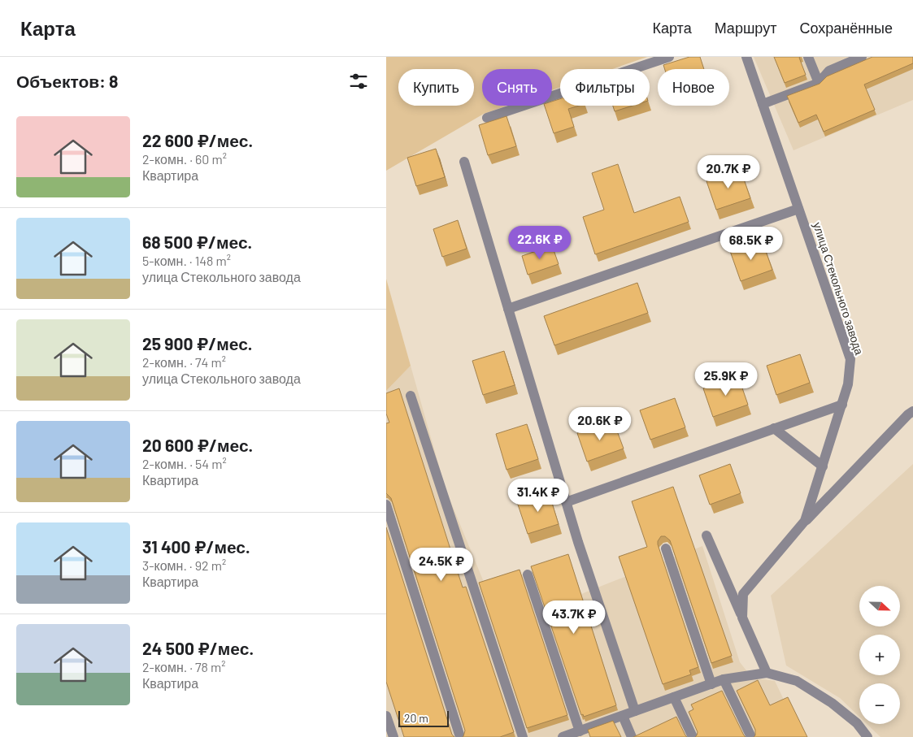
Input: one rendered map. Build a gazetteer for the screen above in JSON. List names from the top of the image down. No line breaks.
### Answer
{"streets":{"street":["улица Стекольного завода"]},"scale_bar":"20 m","north":"right","page":{"header":"Карта","nav":["Карта","Маршрут","Сохранённые"],"heading":"Объектов: 8","chip":["Купить","Снять","Фильтры","Новое"],"list":[{"name":"22 600 ₽/мес.","note":"2-комн. · 60 m² · Квартира"},{"name":"68 500 ₽/мес.","note":"5-комн. · 148 m² · улица Стекольного завода"},{"name":"25 900 ₽/мес.","note":"2-комн. · 74 m² · улица Стекольного завода"},{"name":"20 600 ₽/мес.","note":"2-комн. · 54 m² · Квартира"},{"name":"31 400 ₽/мес.","note":"3-комн. · 92 m² · Квартира"},{"name":"24 500 ₽/мес.","note":"2-комн. · 78 m² · Квартира"}],"price":["20.7K ₽","22.6K ₽","68.5K ₽","25.9K ₽","20.6K ₽","31.4K ₽","24.5K ₽","43.7K ₽"],"map_buttons":["+","−"],"scale":"20 m"}}
